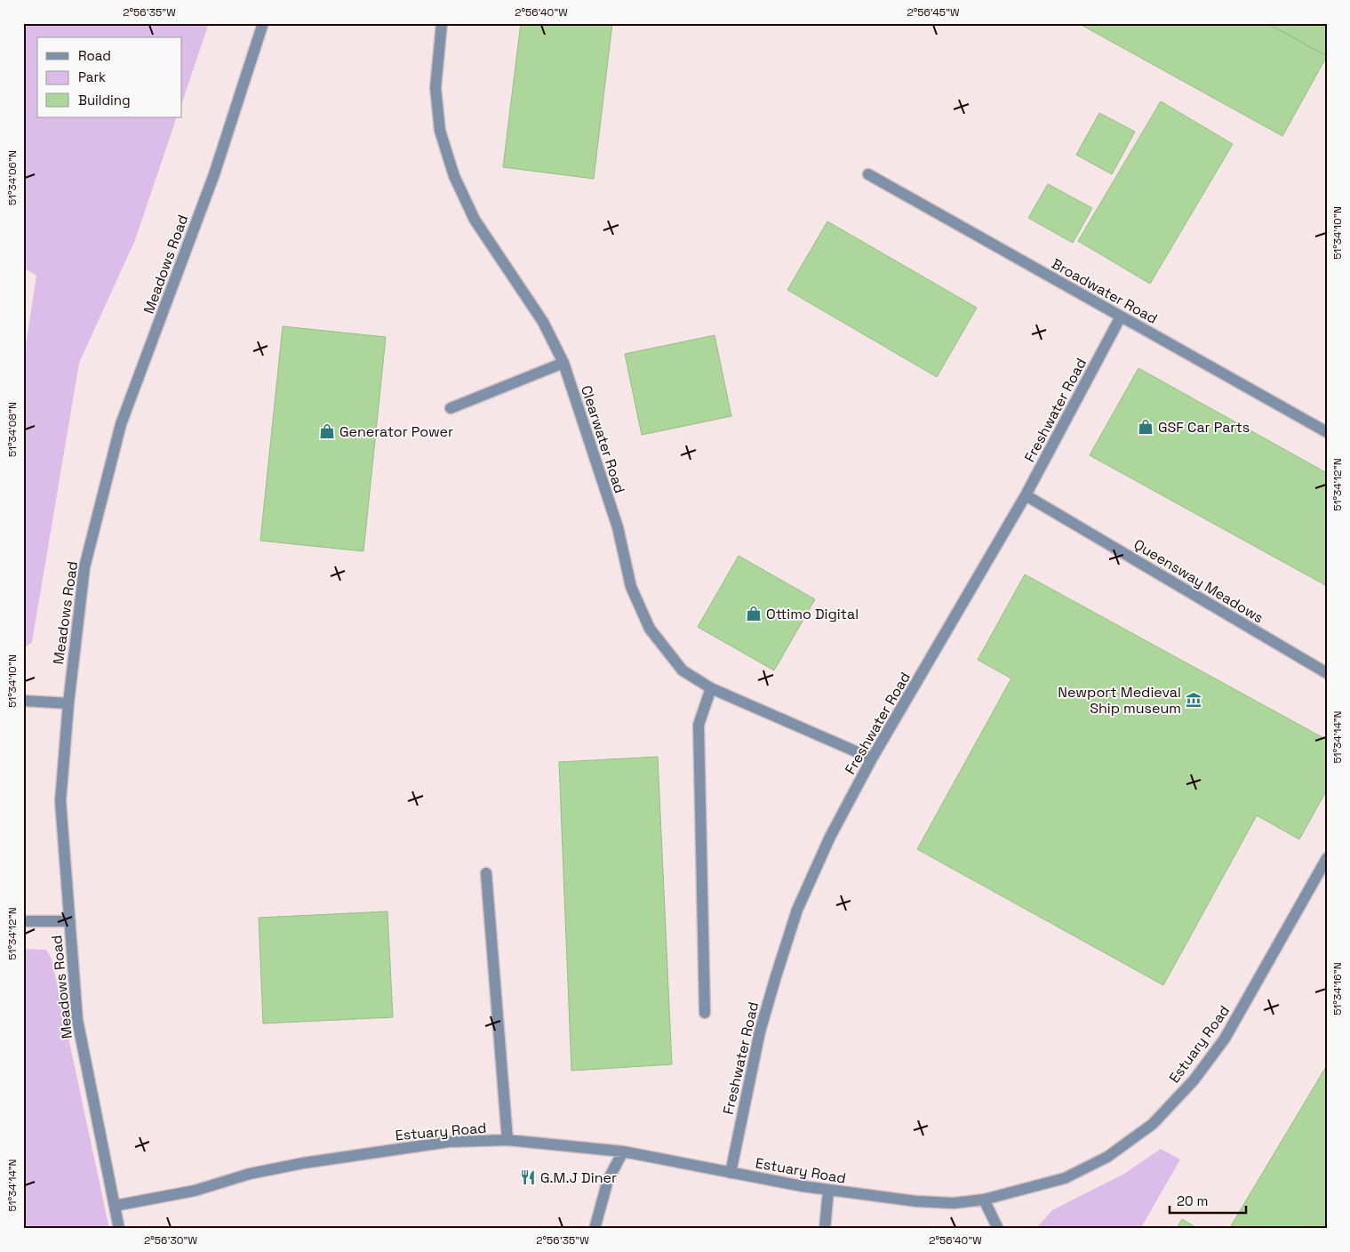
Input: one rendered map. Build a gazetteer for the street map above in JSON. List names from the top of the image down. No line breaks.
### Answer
{"streets":{"street":["Meadows Road","Broadwater Road","Freshwater Road","Clearwater Road","Queensway Meadows","Estuary Road"]},"crossings":[["Meadows Road","Estuary Road"],["Broadwater Road","Freshwater Road"],["Freshwater Road","Clearwater Road"],["Freshwater Road","Queensway Meadows"],["Freshwater Road","Estuary Road"]],"places":{"shop":["GSF Car Parts","Generator Power","Ottimo Digital"],"museum":["Newport Medieval Ship museum"],"restaurant":["G.M.J Diner"]},"legend":["Road","Park","Building"],"scale_bar":"20 m","coordinates":["2°56'35\"W","2°56'40\"W","2°56'45\"W","51°34'06\"N","51°34'10\"N","51°34'08\"N","51°34'12\"N","51°34'14\"N","51°34'16\"N","2°56'30\"W"]}
